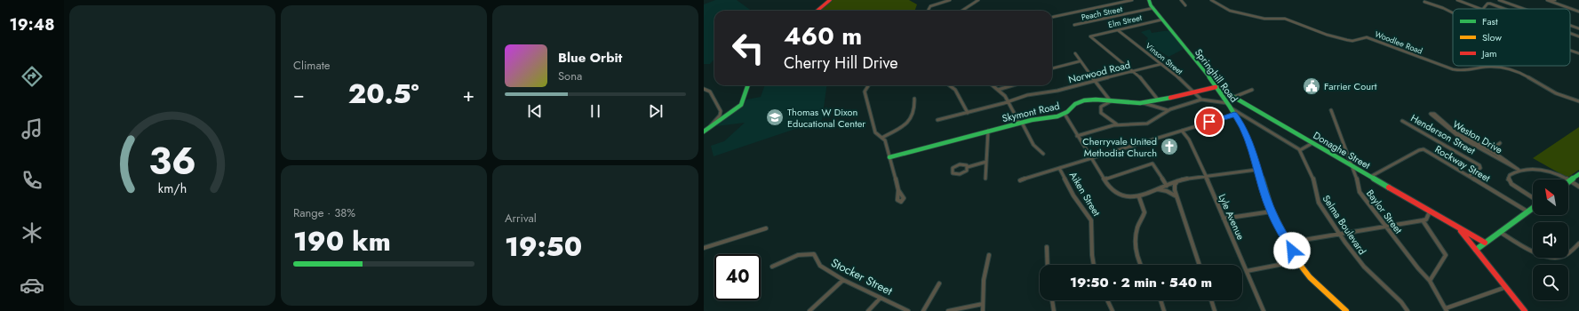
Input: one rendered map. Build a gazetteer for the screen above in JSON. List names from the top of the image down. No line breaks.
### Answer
{"streets":{"street":["Peach Street","Elm Street","Woodlee Road","Vinson Street","Norwood Road","Springhill Road","Skymont Road","Henderson Street","Weston Drive","Donaghe Street","Rockway Street","Aiken Street","Baylor Street","Lyle Avenue","Selma Boulevard","Stocker Street"]},"crossings":[["Peach Street","Springhill Road"],["Elm Street","Vinson Street"],["Elm Street","Norwood Road"],["Elm Street","Springhill Road"],["Vinson Street","Norwood Road"],["Vinson Street","Skymont Road"],["Springhill Road","Skymont Road"],["Springhill Road","Donaghe Street"],["Skymont Road","Donaghe Street"],["Henderson Street","Rockway Street"],["Donaghe Street","Rockway Street"],["Donaghe Street","Baylor Street"]],"places":{"public building":["Farrier Court"],"school or university":["Thomas W Dixon Educational Center"],"church":["Cherryvale United Methodist Church"]},"legend":["Fast","Slow","Jam"],"north":"top left","page":{"tabs":"19:48","tile":["Climate",["Range · 38%","190 km"],["Arrival","19:50"]],"turn":["460 m","Cherry Hill Drive"],"song":["Blue Orbit","Sona"],"heat":["−","20.5°","+"],"limit":"40","trip":"19:50 · 2 min · 540 m","gauge":["36","km/h"]}}
